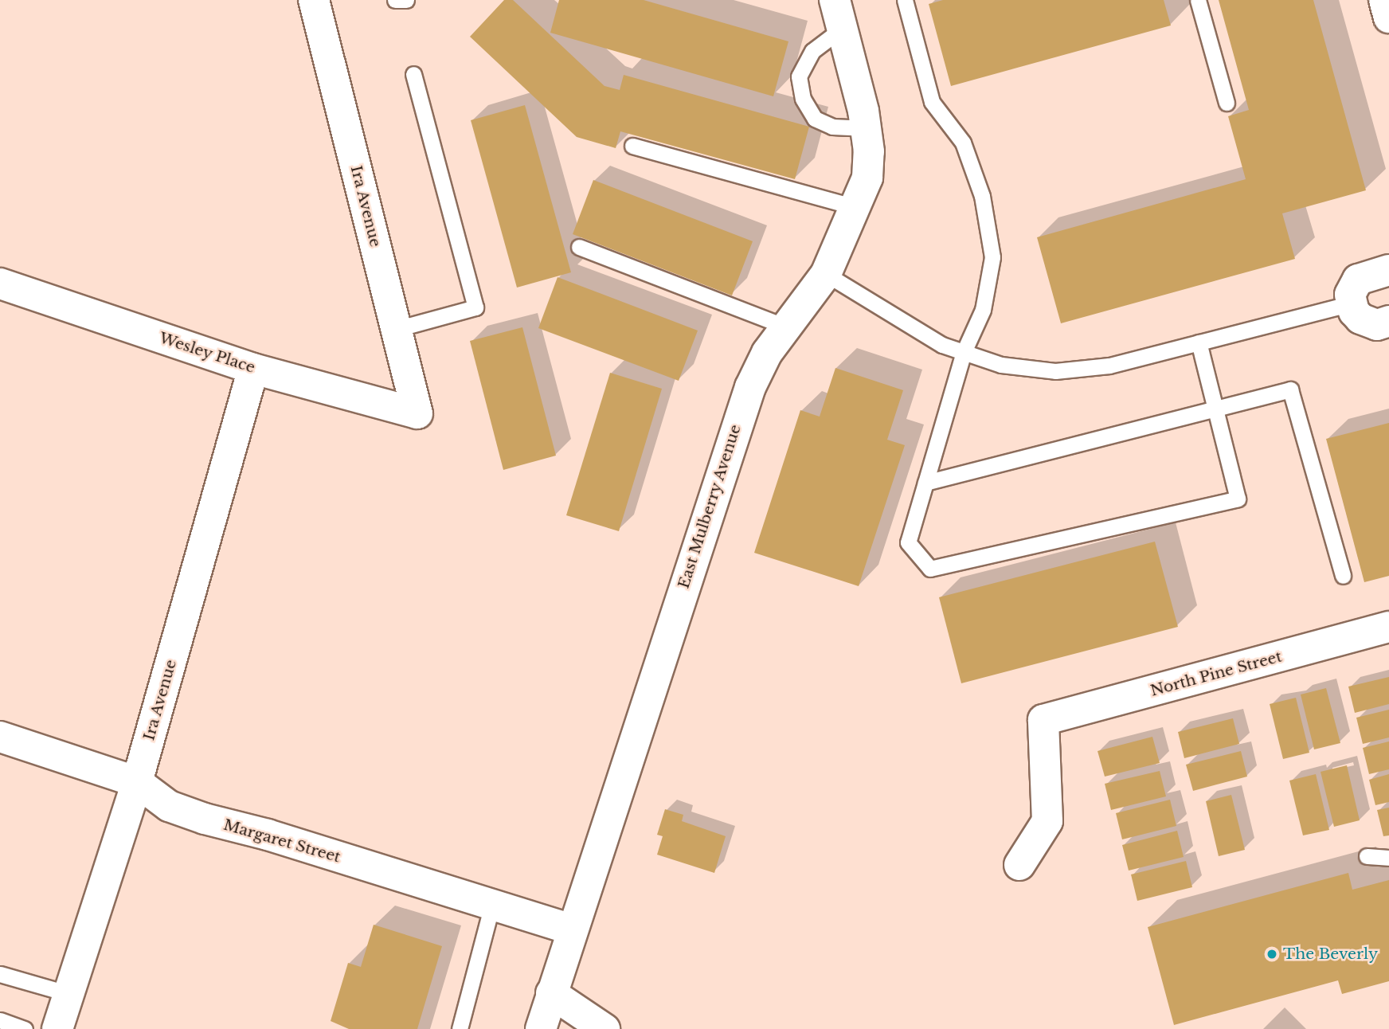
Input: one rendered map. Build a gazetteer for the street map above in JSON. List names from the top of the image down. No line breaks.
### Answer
{"streets":{"street":["Ira Avenue","Wesley Place","East Mulberry Avenue","North Pine Street","Margaret Street"]},"crossings":[["Ira Avenue","Wesley Place"],["Ira Avenue","Margaret Street"],["East Mulberry Avenue","Margaret Street"]],"places":["The Beverly"]}
